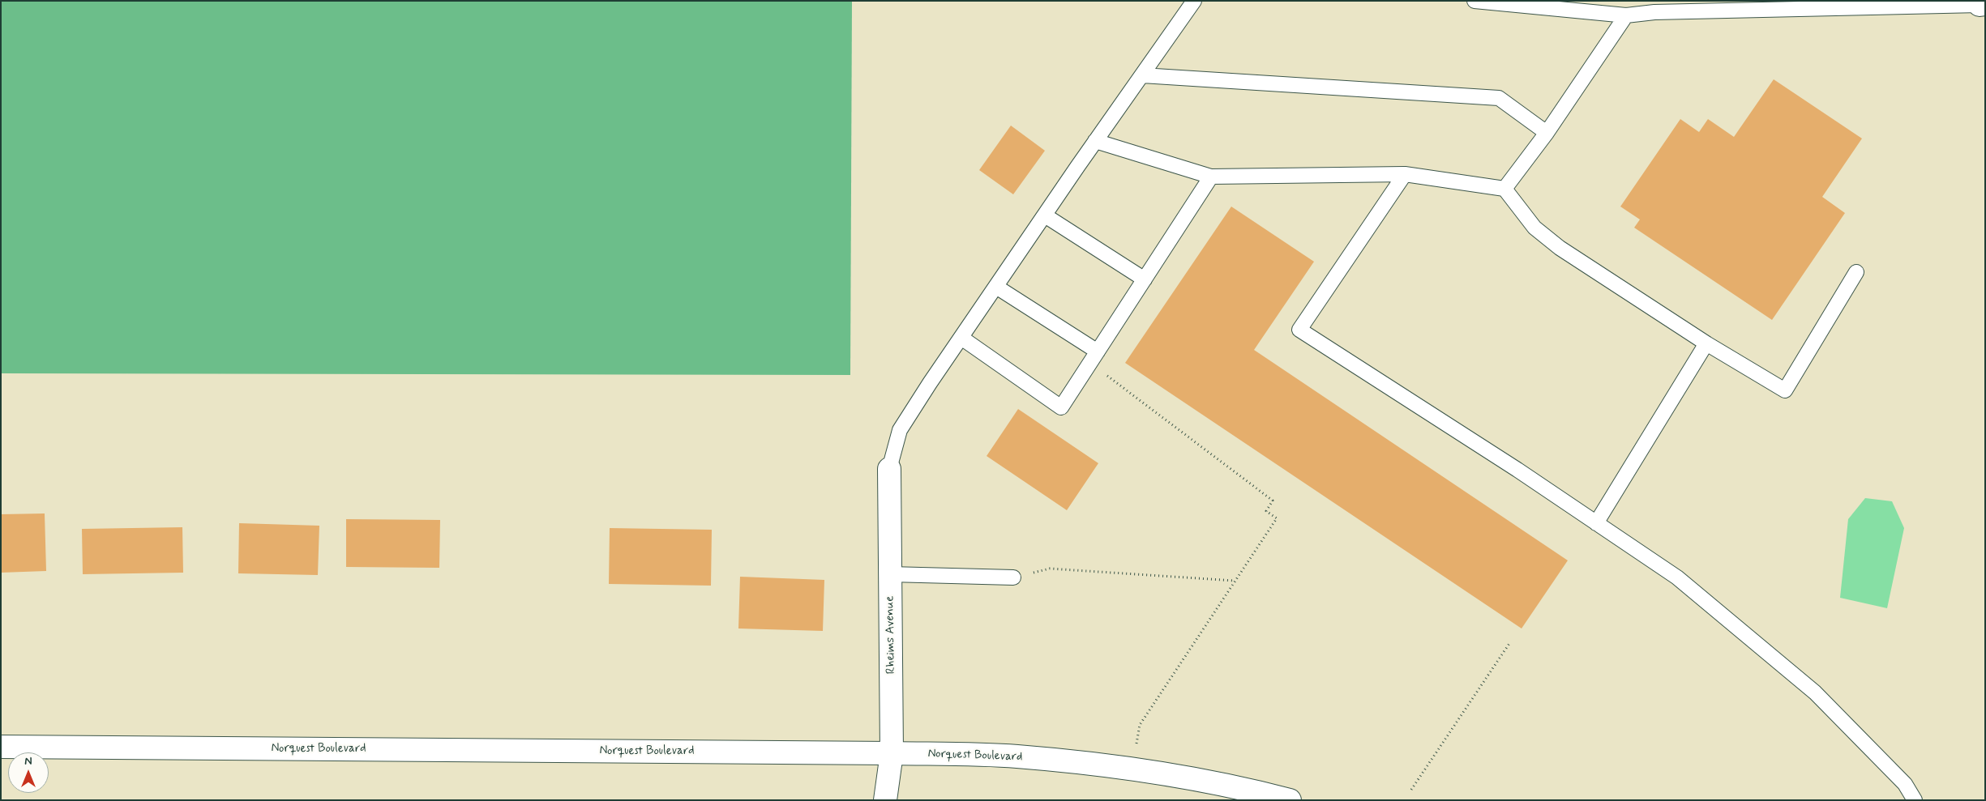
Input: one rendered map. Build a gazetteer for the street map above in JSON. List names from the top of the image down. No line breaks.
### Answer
{"streets":{"street":["Rheims Avenue","Norquest Boulevard"]},"crossings":[["Rheims Avenue","Norquest Boulevard"]],"north":"top"}
